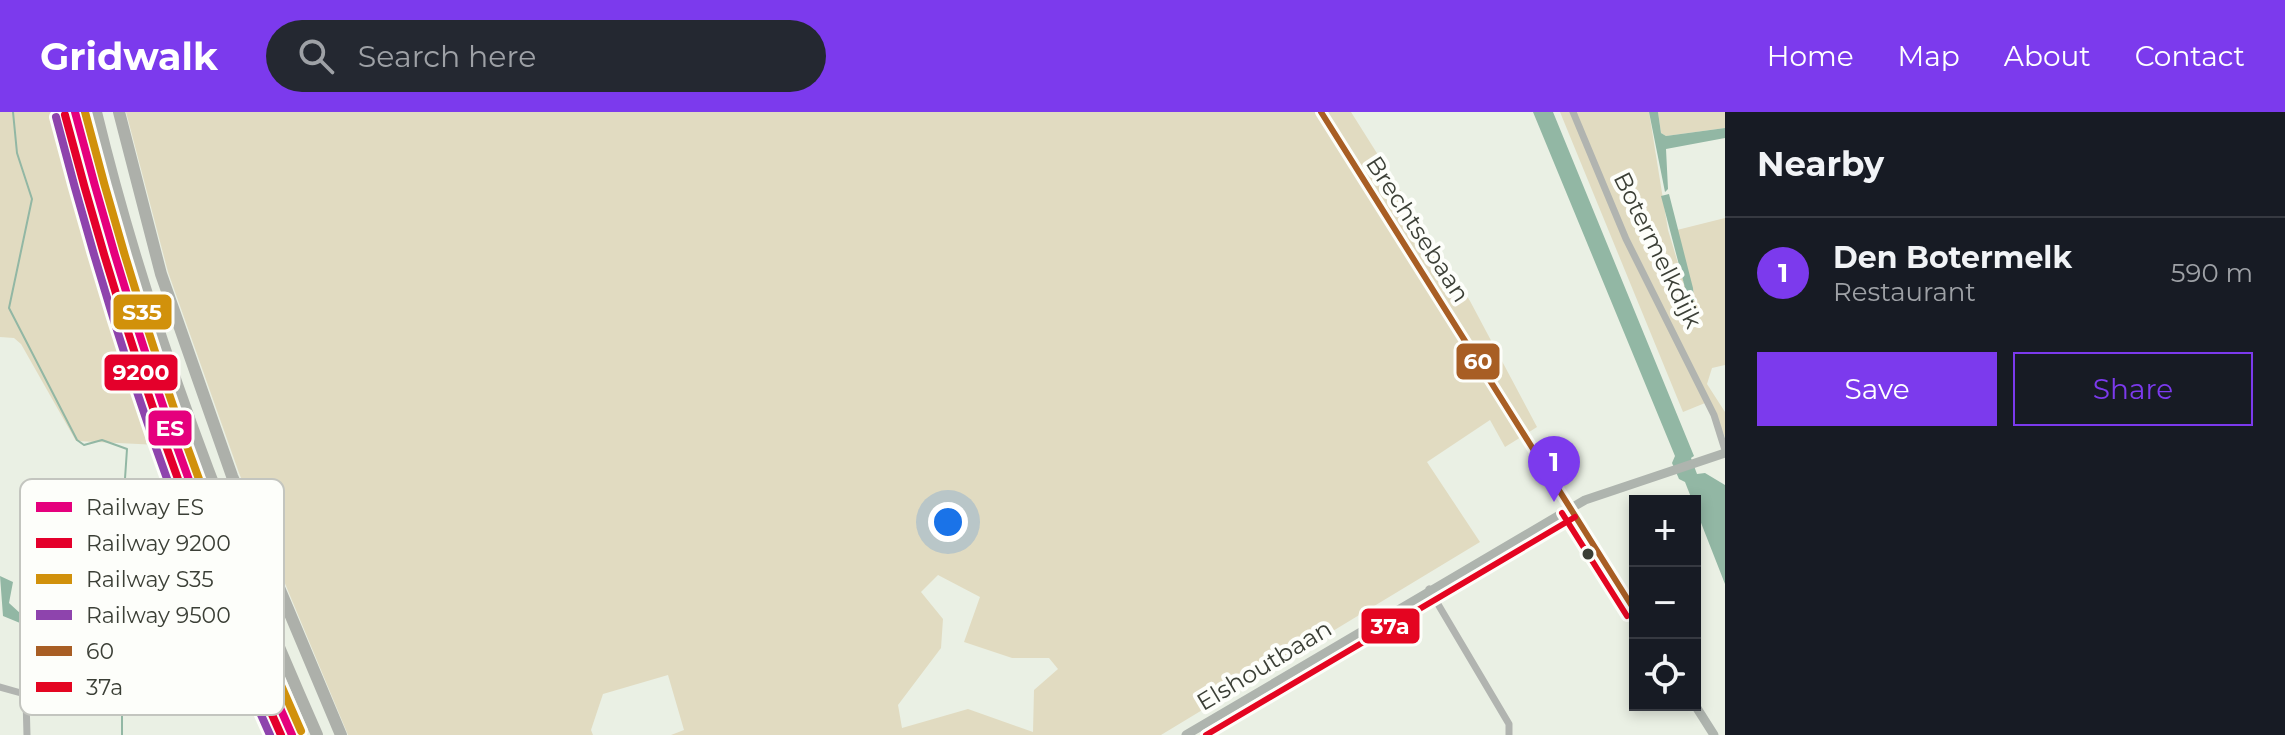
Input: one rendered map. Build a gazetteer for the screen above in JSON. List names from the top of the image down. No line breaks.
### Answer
{"streets":{"main road":["Brechtsebaan","Elshoutbaan"],"street":["Botermelkdijk"]},"crossings":[["Brechtsebaan","Elshoutbaan"],["Botermelkdijk","Elshoutbaan"]],"lines":["rail line ES","rail line S35","transit line 60","rail line 9200","rail line 9500","transit line 37a"],"legend":["Railway ES","Railway 9200","Railway S35","Railway 9500","60","37a"],"page":{"header":"Gridwalk","search":"Search here","nav":["Home","Map","About","Contact"],"heading":"Nearby","list":[{"mark":"1","name":"Den Botermelk","note":"Restaurant","value":"590 m"}],"buttons":["Save","Share"],"pins":"1","map_buttons":["+","−"]}}
